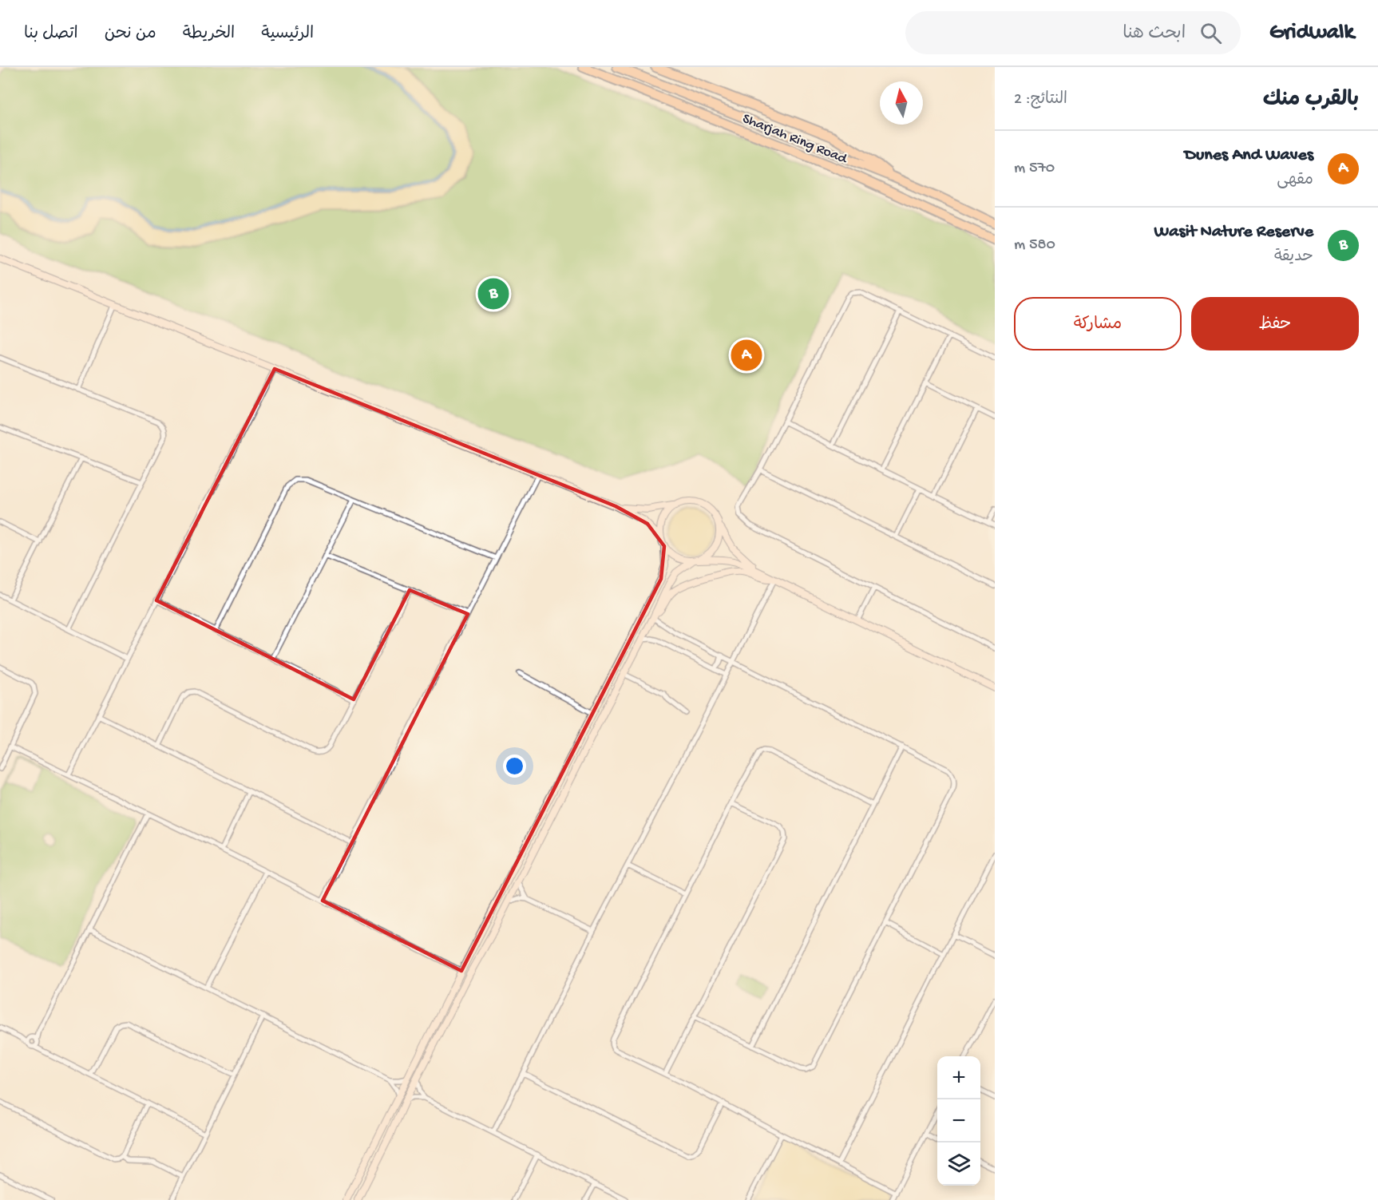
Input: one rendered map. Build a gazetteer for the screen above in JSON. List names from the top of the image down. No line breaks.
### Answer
{"streets":{"highway":["Sharjah Ring Road"]},"north":"top","page":{"header":"Gridwalk","search":"ابحث هنا","nav":["الرئيسية","الخريطة","من نحن","اتصل بنا"],"heading":["بالقرب منك","النتائج: 2"],"list":[{"mark":"A","name":"Dunes And Waves","note":"مقهى","value":"570 m"},{"mark":"B","name":"Wasit Nature Reserve","note":"حديقة","value":"580 m"}],"pins":["B","A"],"buttons":["حفظ","مشاركة"],"map_buttons":["+","−"]}}
